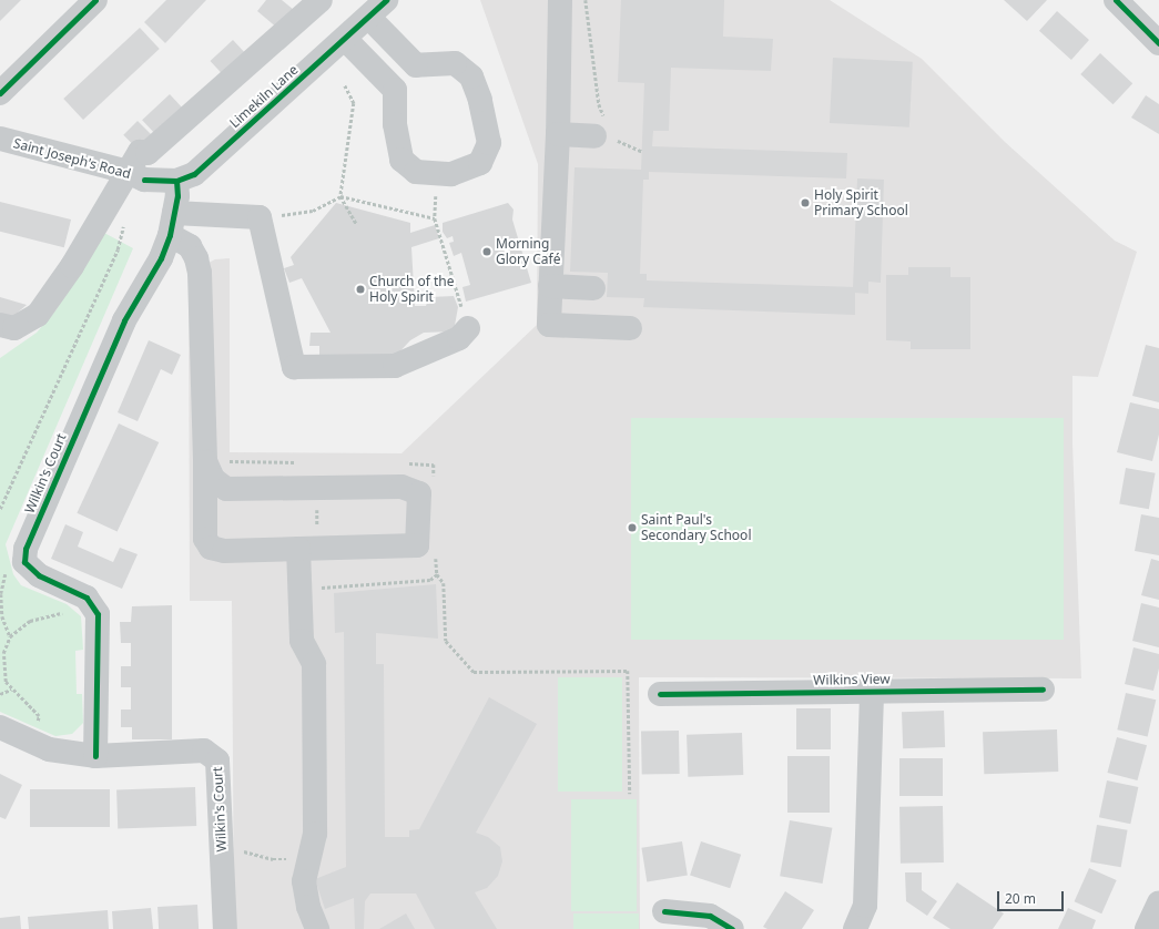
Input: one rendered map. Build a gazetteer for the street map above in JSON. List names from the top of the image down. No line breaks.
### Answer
{"streets":{"street":["Limekiln Lane","Saint Joseph's Road","Wilkin's Court","Wilkins View"]},"crossings":[["Limekiln Lane","Saint Joseph's Road"],["Limekiln Lane","Wilkin's Court"]],"places":["Holy Spirit Primary School","Morning Glory Café","Church of the Holy Spirit","Saint Paul's Secondary School"],"scale_bar":"20 m"}
